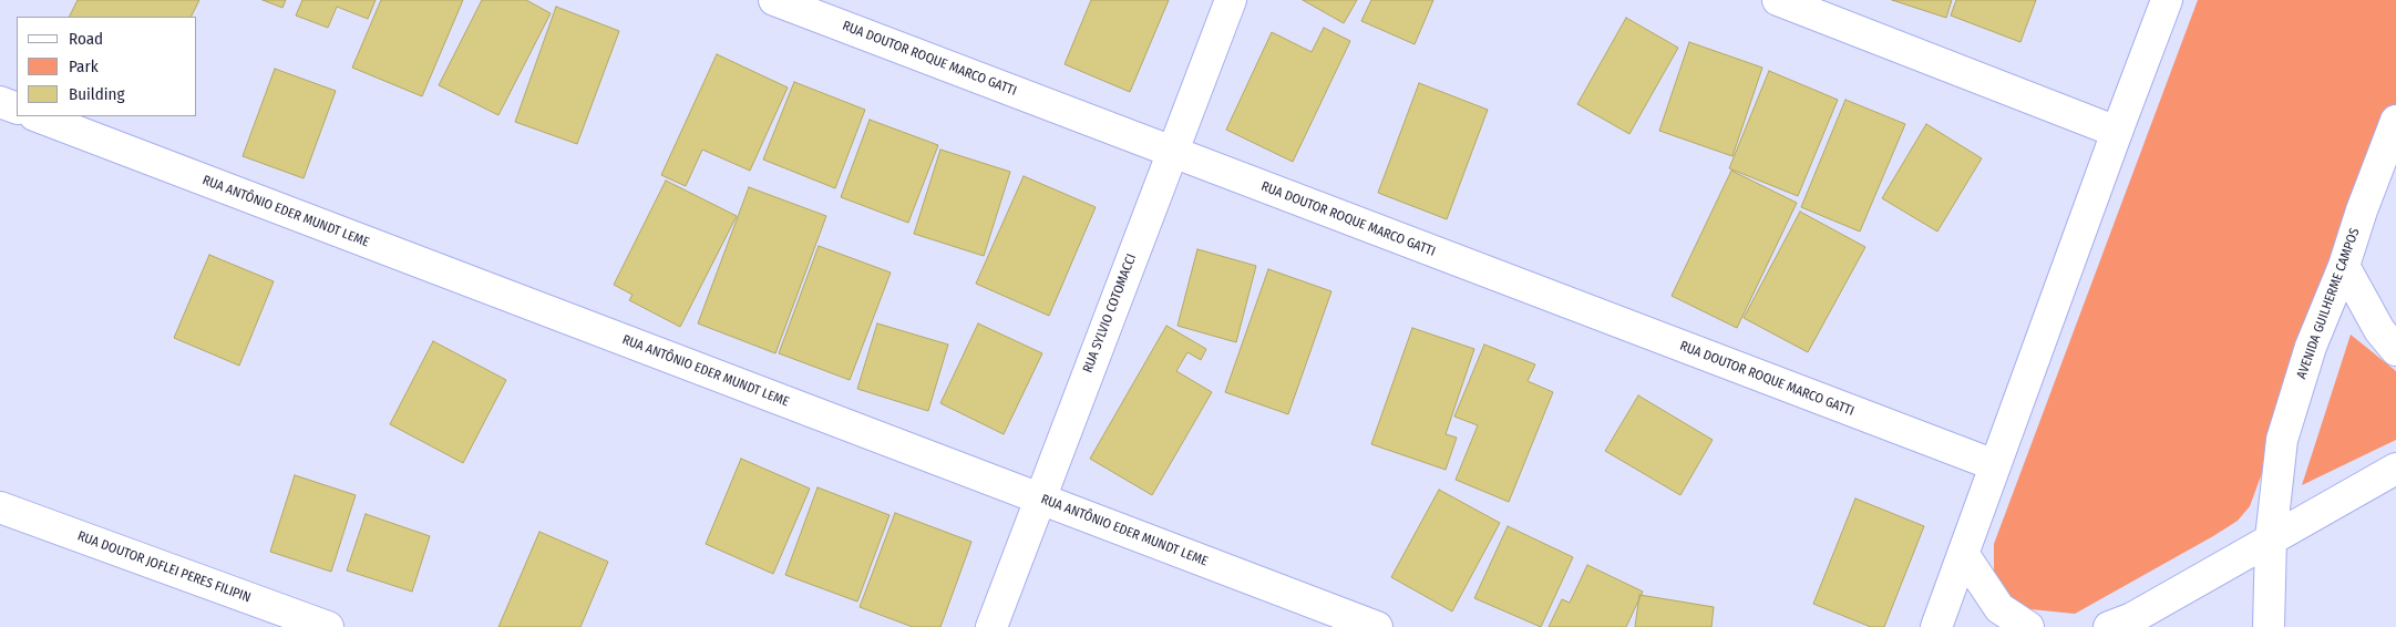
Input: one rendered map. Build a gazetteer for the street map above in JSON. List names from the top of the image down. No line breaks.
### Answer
{"streets":{"street":["RUA DOUTOR ROQUE MARCO GATTI","RUA ANTÔNIO EDER MUNDT LEME","AVENIDA GUILHERME CAMPOS","RUA SYLVIO COTOMACCI","RUA DOUTOR JOFLEI PERES FILIPIN"]},"crossings":[["RUA DOUTOR ROQUE MARCO GATTI","RUA SYLVIO COTOMACCI"],["RUA ANTÔNIO EDER MUNDT LEME","RUA SYLVIO COTOMACCI"]],"legend":["Road","Park","Building"]}
